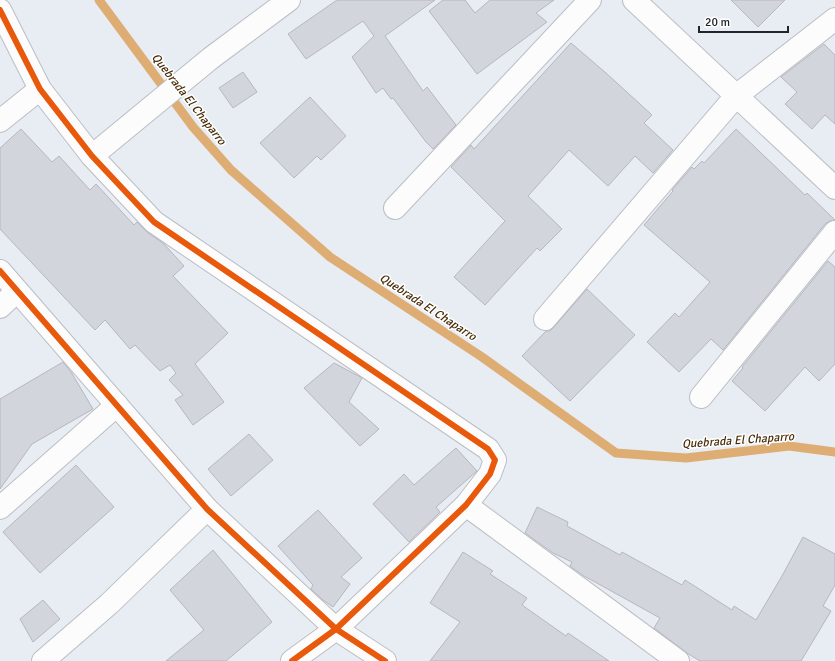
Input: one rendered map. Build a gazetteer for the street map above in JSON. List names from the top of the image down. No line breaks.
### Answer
{"water":["Quebrada El Chaparro"],"scale_bar":"20 m"}
